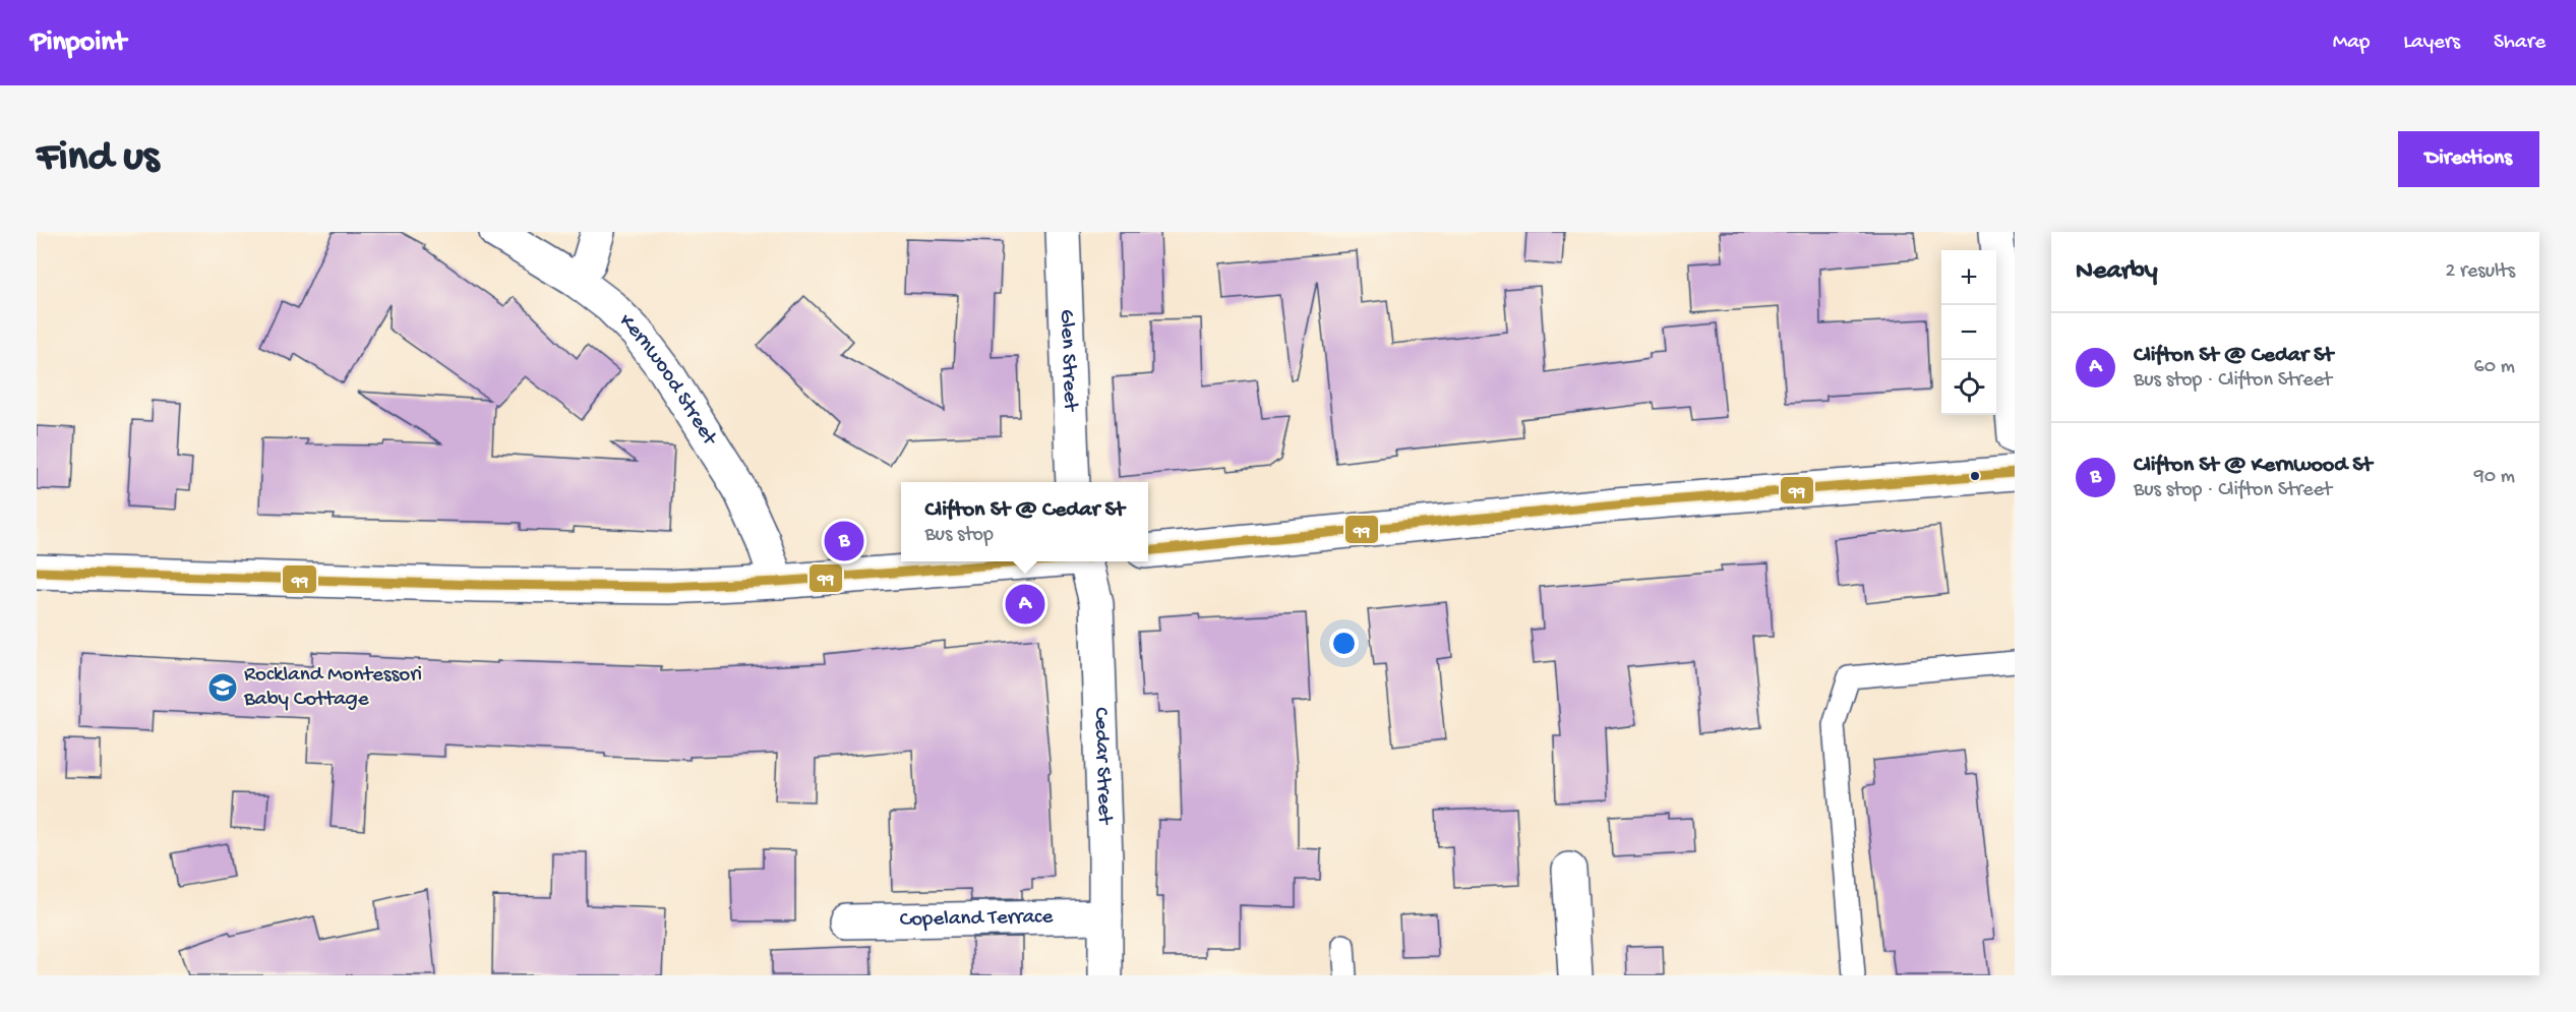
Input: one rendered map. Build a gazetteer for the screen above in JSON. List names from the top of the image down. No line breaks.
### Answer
{"streets":{"street":["Glen Street","Kernwood Street","Cedar Street","Copeland Terrace"]},"crossings":[["Cedar Street","Copeland Terrace"]],"places":{"school or university":["Rockland Montessori Baby Cottage"]},"lines":["transit line 99"],"page":{"header":"Pinpoint","nav":["Map","Layers","Share"],"buttons":"Directions","title":"Find us","heading":["Nearby","2 results"],"map_buttons":["+","−"],"list":[{"mark":"A","name":"Clifton St @ Cedar St","note":"Bus stop · Clifton Street","value":"60 m"},{"mark":"B","name":"Clifton St @ Kernwood St","note":"Bus stop · Clifton Street","value":"90 m"}],"popup":["Clifton St @ Cedar St","Bus stop"],"pins":["B","A"]}}
